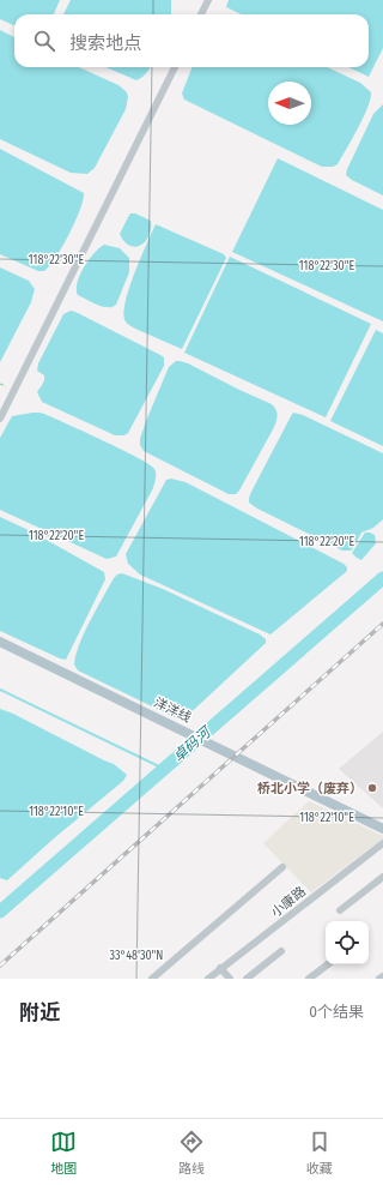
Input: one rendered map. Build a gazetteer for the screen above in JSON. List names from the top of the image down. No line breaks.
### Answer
{"streets":{"main road":["洋洋线"],"street":["小康路"]},"water":["卓码河"],"places":["桥北小学（废弃）"],"north":"left","page":{"search":"搜索地点","heading":["附近","0个结果"],"nav":["地图","路线","收藏"]},"coordinates":["118°22'30\"E","118°22'20\"E","118°22'10\"E","33°48'30\"N"]}
